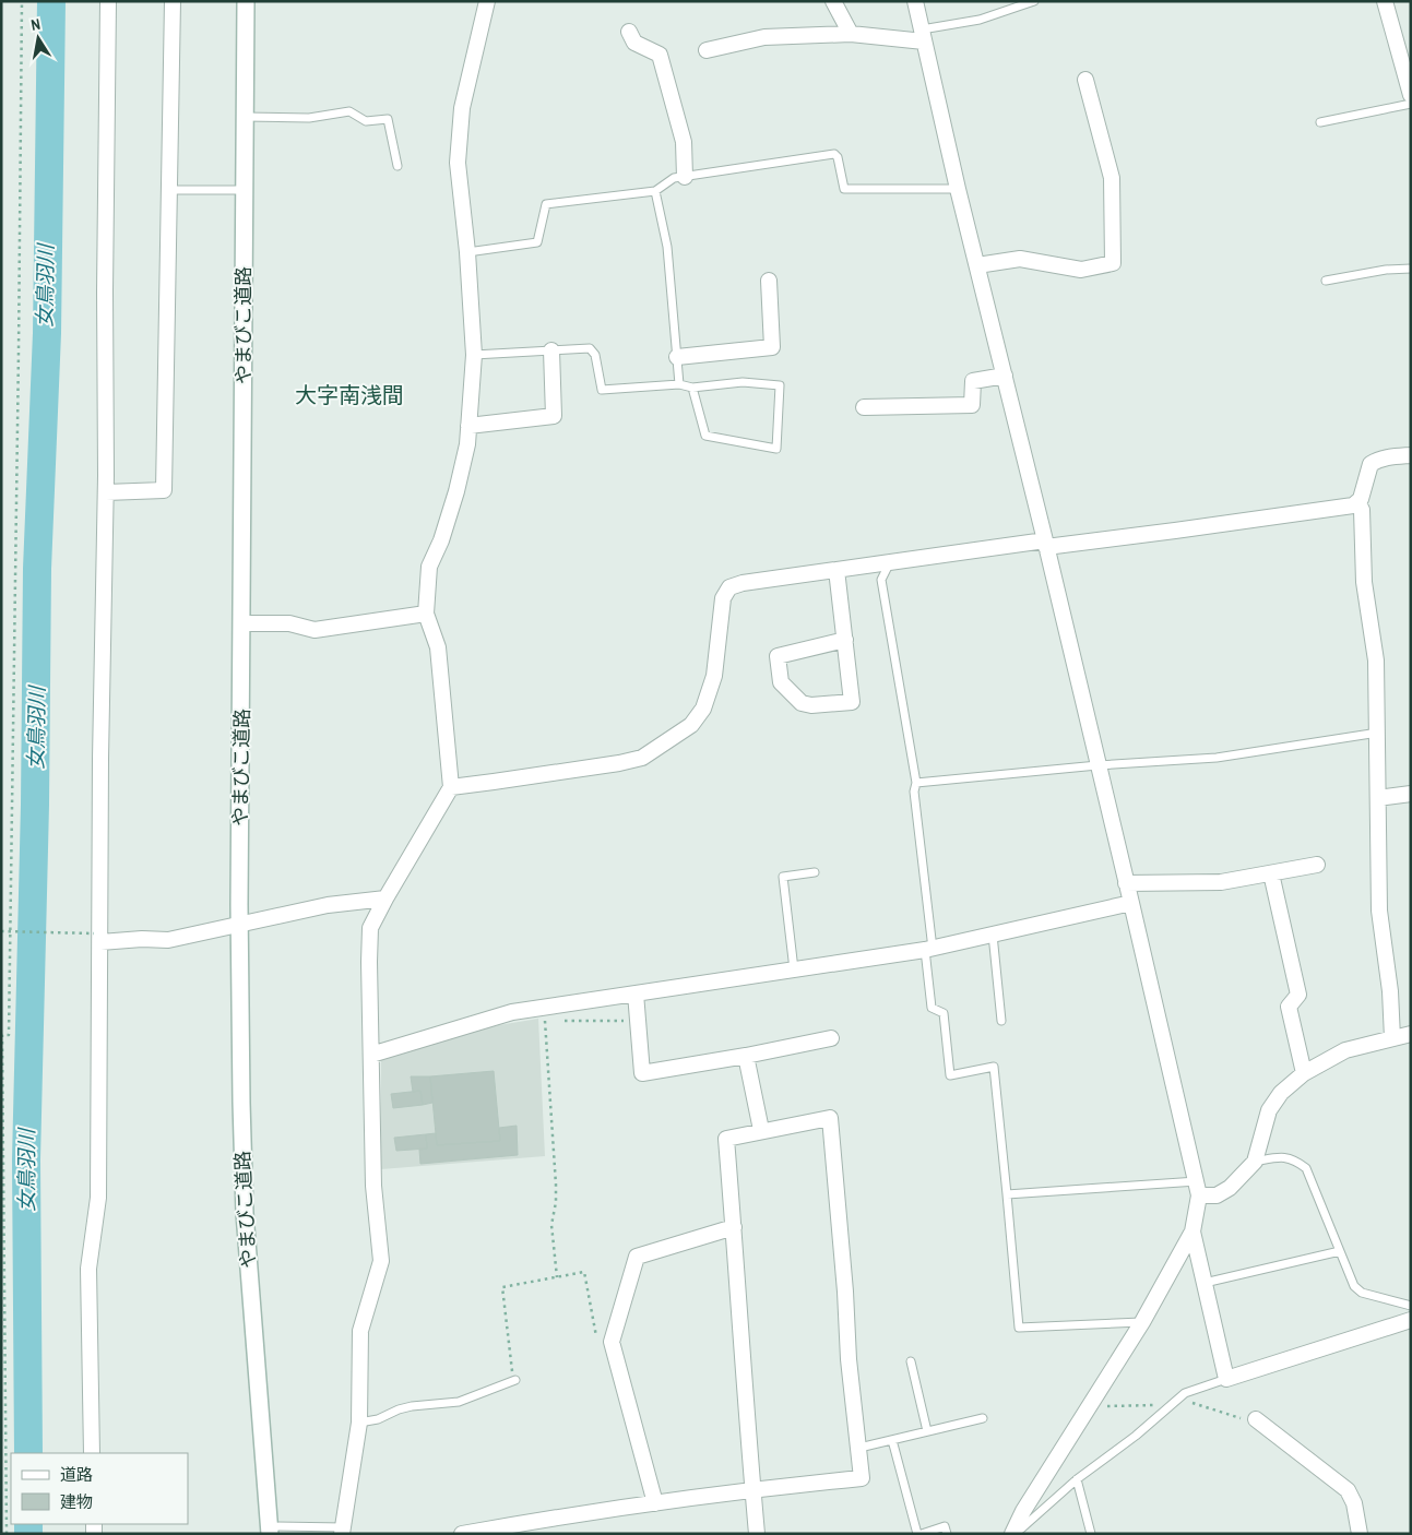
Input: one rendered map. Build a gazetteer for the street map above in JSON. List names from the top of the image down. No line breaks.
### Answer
{"streets":{"street":["やまびこ道路"]},"districts":["大字南浅間"],"water":["女鳥羽川"],"legend":["道路","建物"],"north":"top"}
